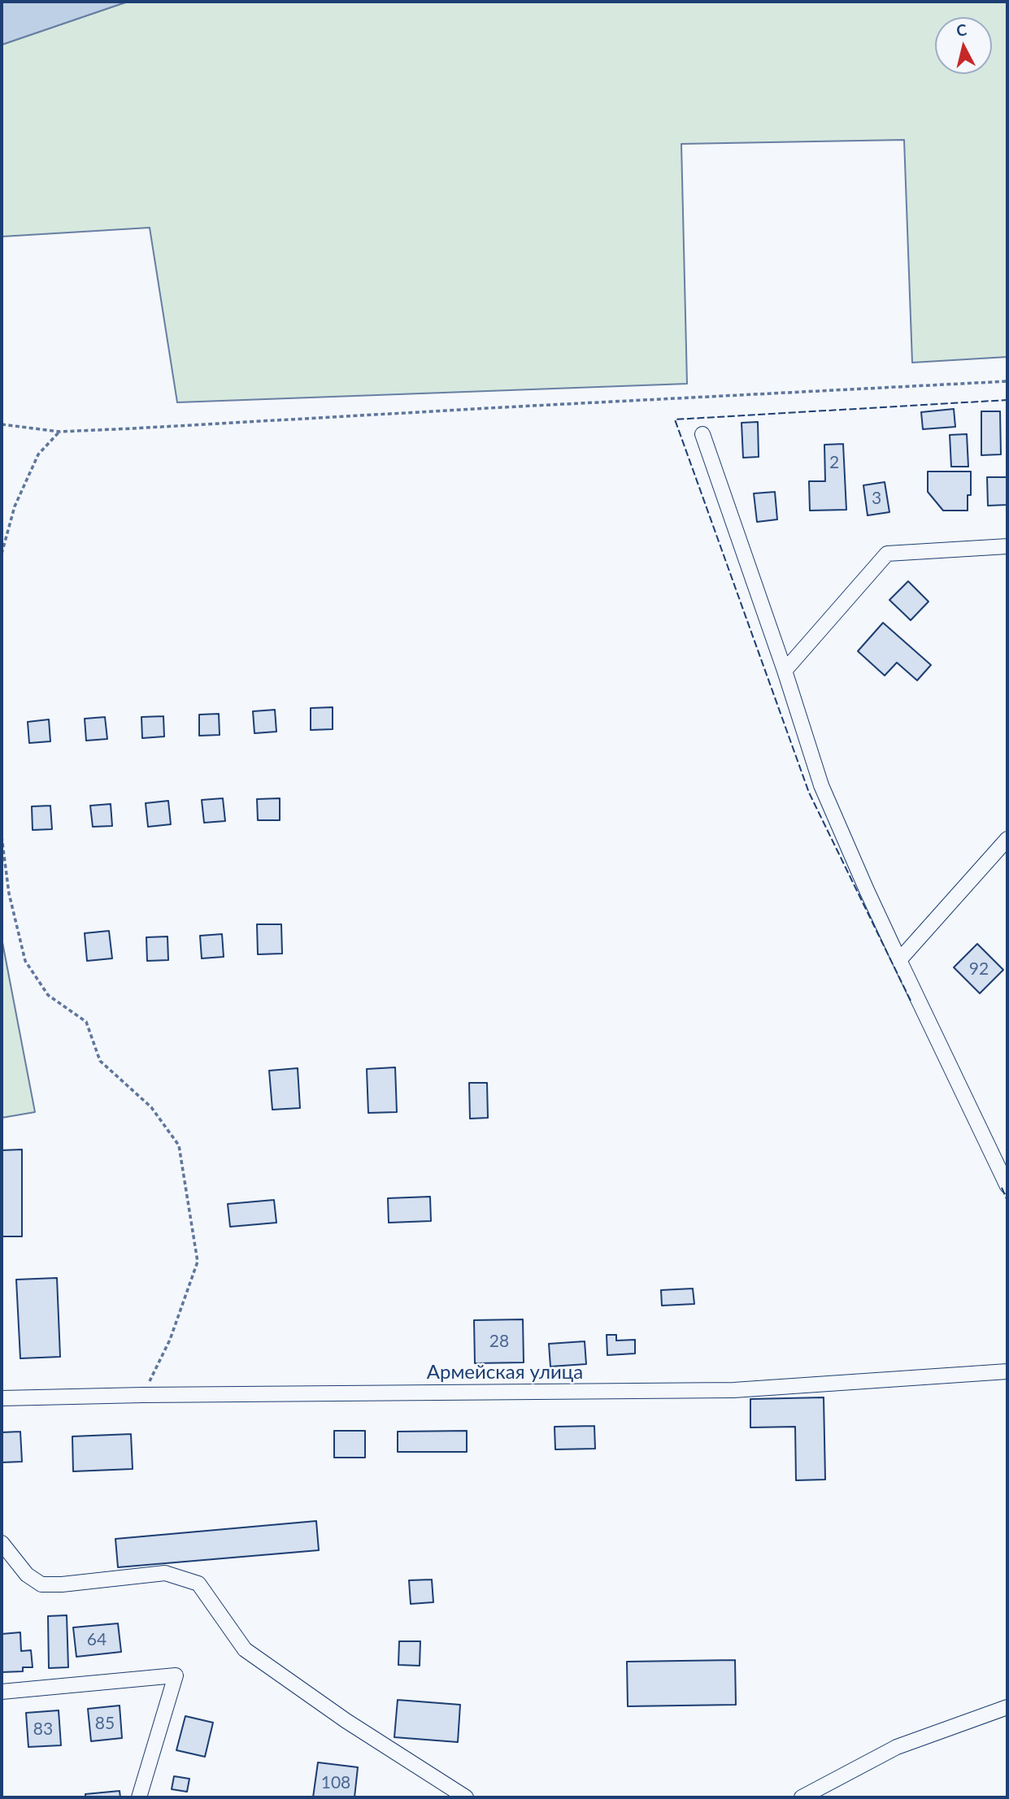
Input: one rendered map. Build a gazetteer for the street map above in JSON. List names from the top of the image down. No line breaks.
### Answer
{"streets":{"street":["Армейская улица"]},"house_numbers":["2","3","92","28","64","85","83","108"],"north":"top"}
